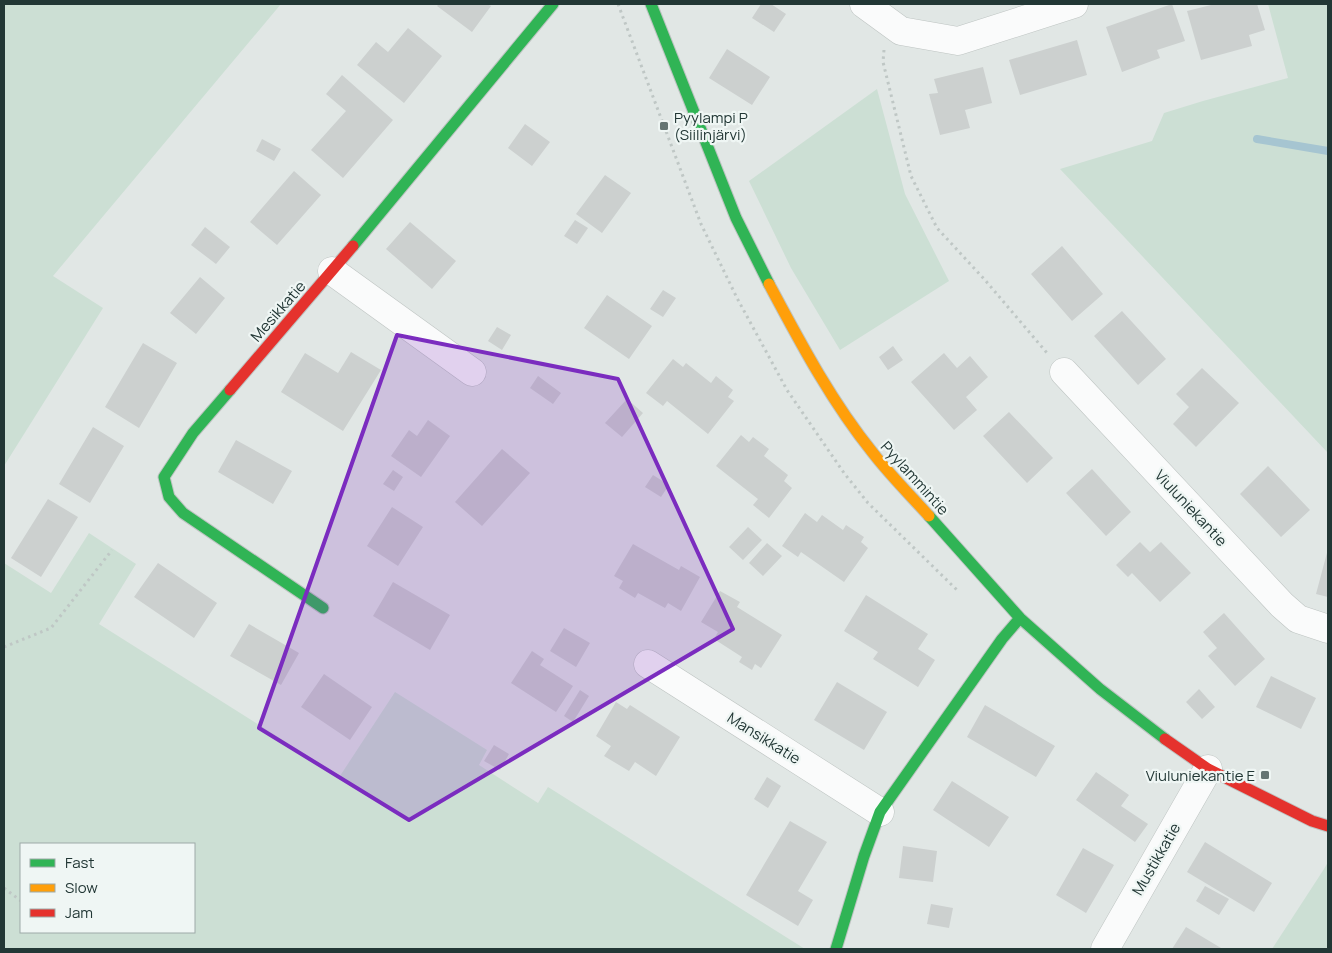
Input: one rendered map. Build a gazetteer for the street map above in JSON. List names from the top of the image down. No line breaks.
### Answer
{"streets":{"street":["Mesikkatie","Pyylammintie","Viuluniekantie","Mansikkatie","Mustikkatie"]},"crossings":[["Pyylammintie","Mustikkatie"]],"places":{"transit":["Pyylampi P (Siilinjärvi)","Viuluniekantie E"]},"legend":["Fast","Slow","Jam"]}
